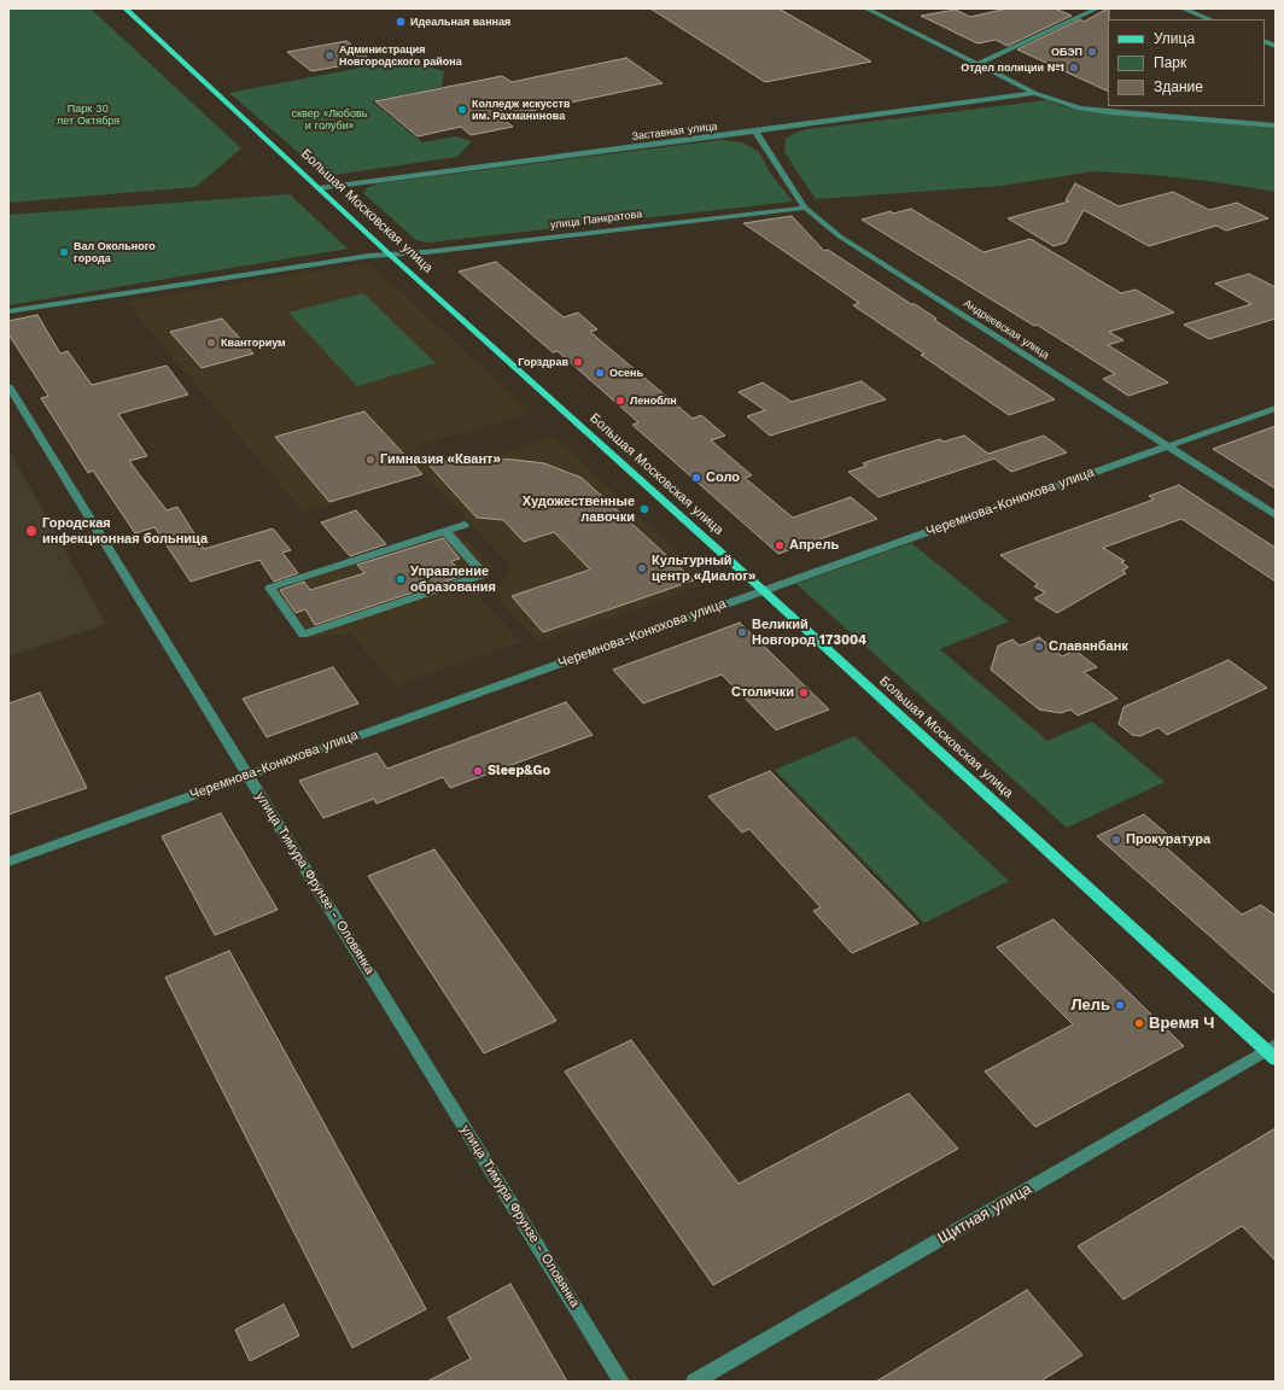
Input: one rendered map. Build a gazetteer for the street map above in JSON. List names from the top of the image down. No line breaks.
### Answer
{"streets":{"main road":["Большая Московская улица"],"street":["Заставная улица","улица Панкратова","Андреевская улица","Черемнова-Конюхова улица","улица Тимура Фрунзе - Оловянка","Щитная улица"]},"crossings":[["Заставная улица","Большая Московская улица"],["Заставная улица","Андреевская улица"],["Большая Московская улица","улица Панкратова"],["Большая Московская улица","Черемнова-Конюхова улица"],["Большая Московская улица","Щитная улица"],["улица Панкратова","Андреевская улица"],["Андреевская улица","Черемнова-Конюхова улица"],["Черемнова-Конюхова улица","улица Тимура Фрунзе - Оловянка"]],"parks":["Парк 30 лет Октября","сквер «Любовь и голуби»"],"places":["Идеальная ванная","ОБЭП","Администрация Новгородского района","Отдел полиции №1","Колледж искусств им. Рахманинова","Вал Окольного города","Кванториум","Горздрав","Осень","Леноблн","Гимназия «Квант»","Соло","Художественные лавочки","Городская инфекционная больница","Апрель","Культурный центр «Диалог»","Управление образования","Великий Новгород 173004","Славянбанк","Столички","Sleep&Go","Прокуратура","Лель","Время Ч"],"legend":["Улица","Парк","Здание"]}
